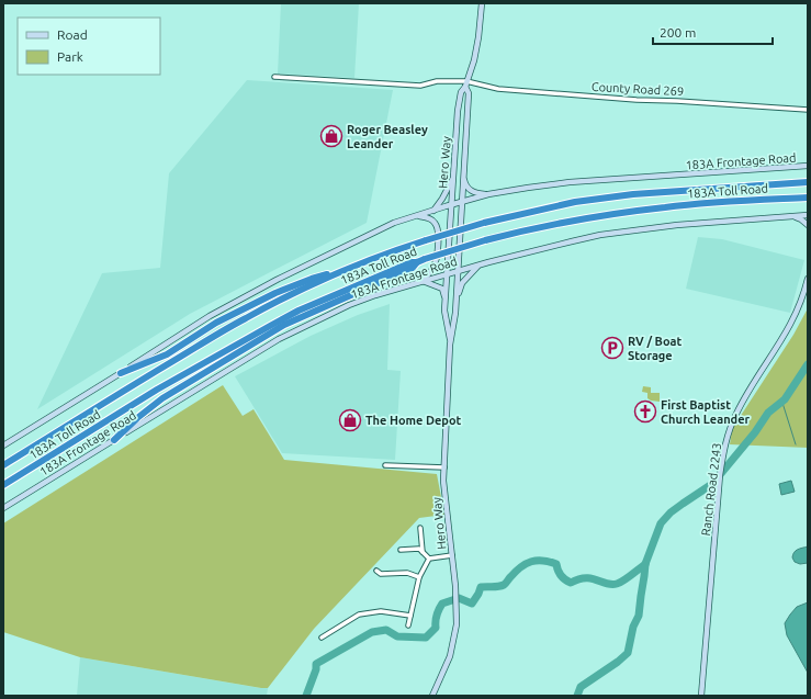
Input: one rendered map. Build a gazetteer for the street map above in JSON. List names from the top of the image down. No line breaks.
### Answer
{"streets":{"highway":["183A Toll Road"],"main road":["183A Frontage Road","Hero Way","Ranch Road 2243"],"street":["County Road 269"]},"crossings":[["County Road 269","Hero Way"],["183A Frontage Road","Hero Way"]],"places":{"shop":["Roger Beasley Leander","The Home Depot"],"parking":["RV / Boat Storage"],"church":["First Baptist Church Leander"]},"legend":["Road","Park"],"scale_bar":"200 m"}
